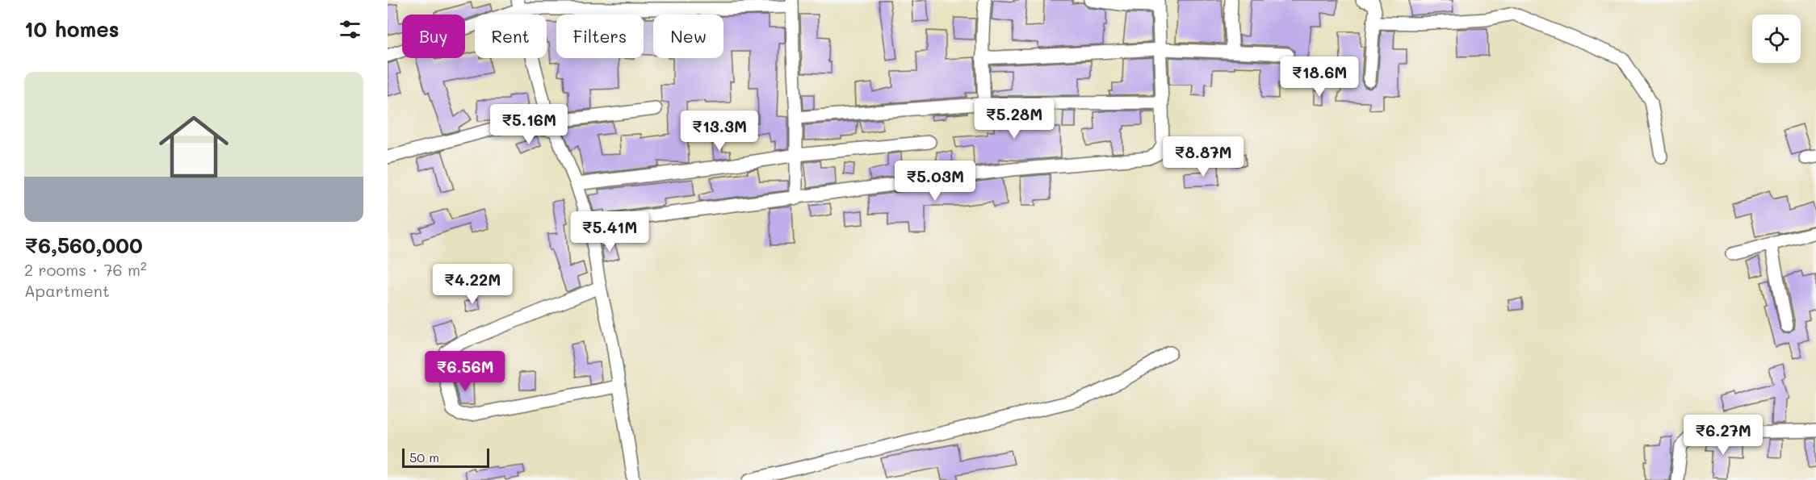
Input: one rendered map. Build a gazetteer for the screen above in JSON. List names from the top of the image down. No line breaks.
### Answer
{"scale_bar":"50 m","page":{"heading":"10 homes","chip":["Buy","Rent","Filters","New"],"price":["₹18.6M","₹5.28M","₹5.16M","₹13.3M","₹8.87M","₹5.03M","₹5.41M","₹4.22M","₹6.56M","₹6.27M"],"list":[{"name":"₹6,560,000","note":"2 rooms · 76 m² · Apartment"}],"scale":"50 m"}}
